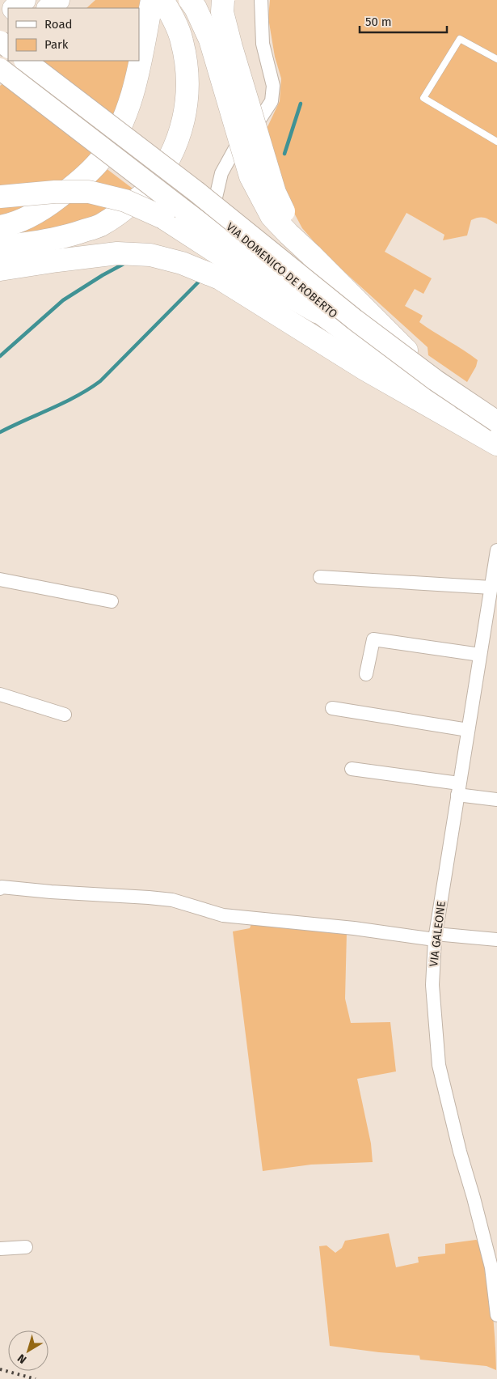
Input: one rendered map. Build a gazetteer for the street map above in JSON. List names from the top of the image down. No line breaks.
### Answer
{"streets":{"street":["VIA DOMENICO DE ROBERTO","VIA GALEONE"]},"legend":["Road","Park"],"scale_bar":"50 m","north":"bottom left"}
